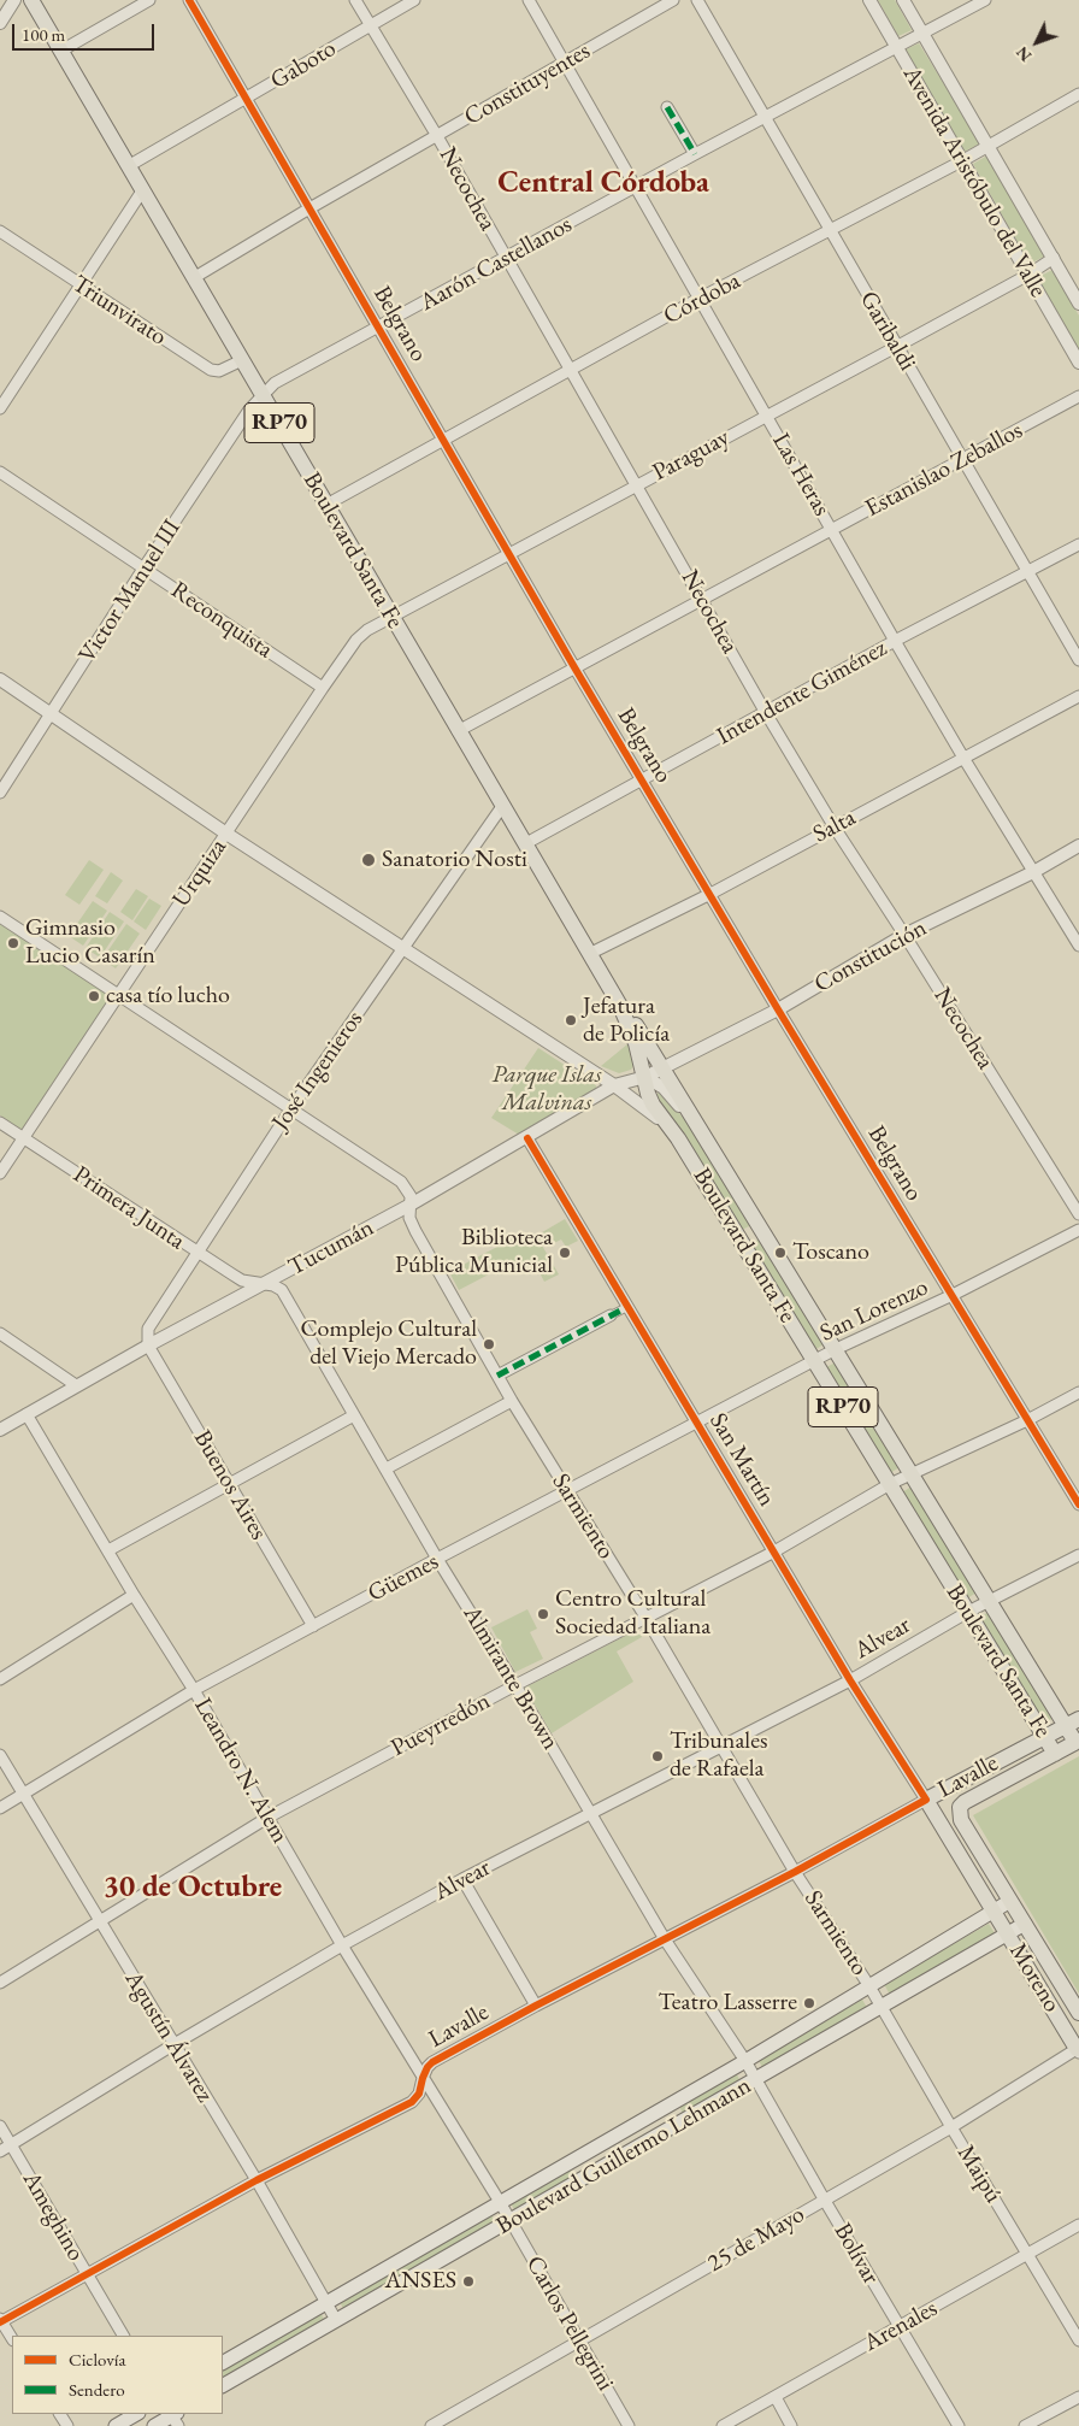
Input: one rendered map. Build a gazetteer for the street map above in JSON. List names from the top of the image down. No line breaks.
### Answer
{"streets":{"main road":["RP70","Boulevard Santa Fe","San Martín","Lavalle","Moreno","Boulevard Guillermo Lehmann"],"street":["Gaboto","Constituyentes","Avenida Aristóbulo del Valle","Necochea","Aarón Castellanos","Córdoba","Triunvirato","Belgrano","Garibaldi","Paraguay","Estanislao Zeballos","Las Heras","Victor Manuel III","Reconquista","Intendente Giménez","Salta","Urquiza","Constitución","José Ingenieros","Primera Junta","Tucumán","San Lorenzo","Buenos Aires","Sarmiento","Güemes","Alvear","Almirante Brown","Pueyrredón","Leandro N. Alem","Agustín Álvarez","Maipú","Ameghino","25 de Mayo","Bolívar","Carlos Pellegrini","Arenales"]},"crossings":[["Gaboto","Necochea"],["Gaboto","Belgrano"],["Gaboto","Boulevard Santa Fe"],["Constituyentes","Necochea"],["Constituyentes","Belgrano"],["Constituyentes","Las Heras"],["Constituyentes","Boulevard Santa Fe"],["Avenida Aristóbulo del Valle","Aarón Castellanos"],["Avenida Aristóbulo del Valle","Córdoba"],["Avenida Aristóbulo del Valle","Paraguay"],["Necochea","Aarón Castellanos"],["Necochea","Córdoba"],["Necochea","Paraguay"],["Necochea","Estanislao Zeballos"],["Necochea","Intendente Giménez"],["Necochea","Salta"],["Necochea","Constitución"],["Aarón Castellanos","Belgrano"],["Aarón Castellanos","Garibaldi"],["Aarón Castellanos","Las Heras"],["Aarón Castellanos","Boulevard Santa Fe"],["Aarón Castellanos","Victor Manuel III"],["Córdoba","Belgrano"],["Córdoba","Garibaldi"],["Córdoba","Las Heras"],["Córdoba","Boulevard Santa Fe"],["Triunvirato","Boulevard Santa Fe"],["Belgrano","Paraguay"],["Belgrano","Estanislao Zeballos"],["Belgrano","Intendente Giménez"],["Belgrano","Salta"],["Belgrano","Constitución"],["Belgrano","San Lorenzo"],["Belgrano","Pueyrredón"],["Garibaldi","Paraguay"],["Garibaldi","Estanislao Zeballos"],["Garibaldi","Intendente Giménez"],["Paraguay","Las Heras"],["Paraguay","Boulevard Santa Fe"],["Paraguay","Urquiza"],["Estanislao Zeballos","Las Heras"],["Estanislao Zeballos","Boulevard Santa Fe"],["Las Heras","Intendente Giménez"],["Las Heras","Salta"],["Las Heras","Constitución"],["Boulevard Santa Fe","Victor Manuel III"],["Boulevard Santa Fe","Intendente Giménez"],["Boulevard Santa Fe","Salta"],["Boulevard Santa Fe","Urquiza"],["Boulevard Santa Fe","Constitución"],["Boulevard Santa Fe","José Ingenieros"],["Boulevard Santa Fe","Tucumán"],["Boulevard Santa Fe","San Lorenzo"],["Boulevard Santa Fe","Güemes"],["Boulevard Santa Fe","Alvear"],["Boulevard Santa Fe","Pueyrredón"],["Boulevard Santa Fe","Lavalle"],["Victor Manuel III","Reconquista"],["Reconquista","Urquiza"],["Urquiza","Primera Junta"],["Urquiza","Sarmiento"],["Constitución","Tucumán"],["José Ingenieros","Primera Junta"],["José Ingenieros","Tucumán"],["José Ingenieros","Buenos Aires"],["José Ingenieros","Sarmiento"],["Primera Junta","Tucumán"],["Primera Junta","Almirante Brown"],["Tucumán","San Martín"],["Tucumán","Buenos Aires"],["Tucumán","Sarmiento"],["Tucumán","Almirante Brown"],["Tucumán","Leandro N. Alem"],["San Lorenzo","Güemes"],["San Martín","Güemes"],["San Martín","Alvear"],["San Martín","Pueyrredón"],["San Martín","Lavalle"],["San Martín","Moreno"],["San Martín","Boulevard Guillermo Lehmann"],["Buenos Aires","Güemes"],["Sarmiento","Güemes"],["Sarmiento","Alvear"],["Sarmiento","Pueyrredón"],["Sarmiento","Lavalle"],["Sarmiento","Boulevard Guillermo Lehmann"],["Sarmiento","Maipú"],["Güemes","Almirante Brown"],["Güemes","Leandro N. Alem"],["Güemes","Agustín Álvarez"],["Alvear","Almirante Brown"],["Alvear","Leandro N. Alem"],["Alvear","Agustín Álvarez"],["Alvear","Ameghino"],["Almirante Brown","Pueyrredón"],["Almirante Brown","Lavalle"],["Almirante Brown","Boulevard Guillermo Lehmann"],["Almirante Brown","Bolívar"],["Pueyrredón","Leandro N. Alem"],["Pueyrredón","Agustín Álvarez"],["Leandro N. Alem","Lavalle"],["Leandro N. Alem","Boulevard Guillermo Lehmann"],["Leandro N. Alem","Carlos Pellegrini"],["Lavalle","Agustín Álvarez"],["Lavalle","Boulevard Guillermo Lehmann"],["Lavalle","Ameghino"],["Moreno","Boulevard Guillermo Lehmann"],["Moreno","25 de Mayo"],["Agustín Álvarez","Boulevard Guillermo Lehmann"],["Boulevard Guillermo Lehmann","Maipú"],["Boulevard Guillermo Lehmann","Bolívar"],["Boulevard Guillermo Lehmann","Carlos Pellegrini"],["Maipú","25 de Mayo"],["Maipú","Arenales"],["25 de Mayo","Bolívar"],["25 de Mayo","Carlos Pellegrini"],["Bolívar","Arenales"]],"districts":["Central Córdoba","30 de Octubre"],"parks":["Parque Islas Malvinas"],"places":["Sanatorio Nosti","Gimnasio Lucio Casarín","casa tío lucho","Jefatura de Policía","Biblioteca Pública Municial","Toscano","Complejo Cultural del Viejo Mercado","Centro Cultural Sociedad Italiana","Tribunales de Rafaela","Teatro Lasserre","ANSES"],"legend":["Ciclovía","Sendero"],"scale_bar":"100 m","north":"bottom left"}
